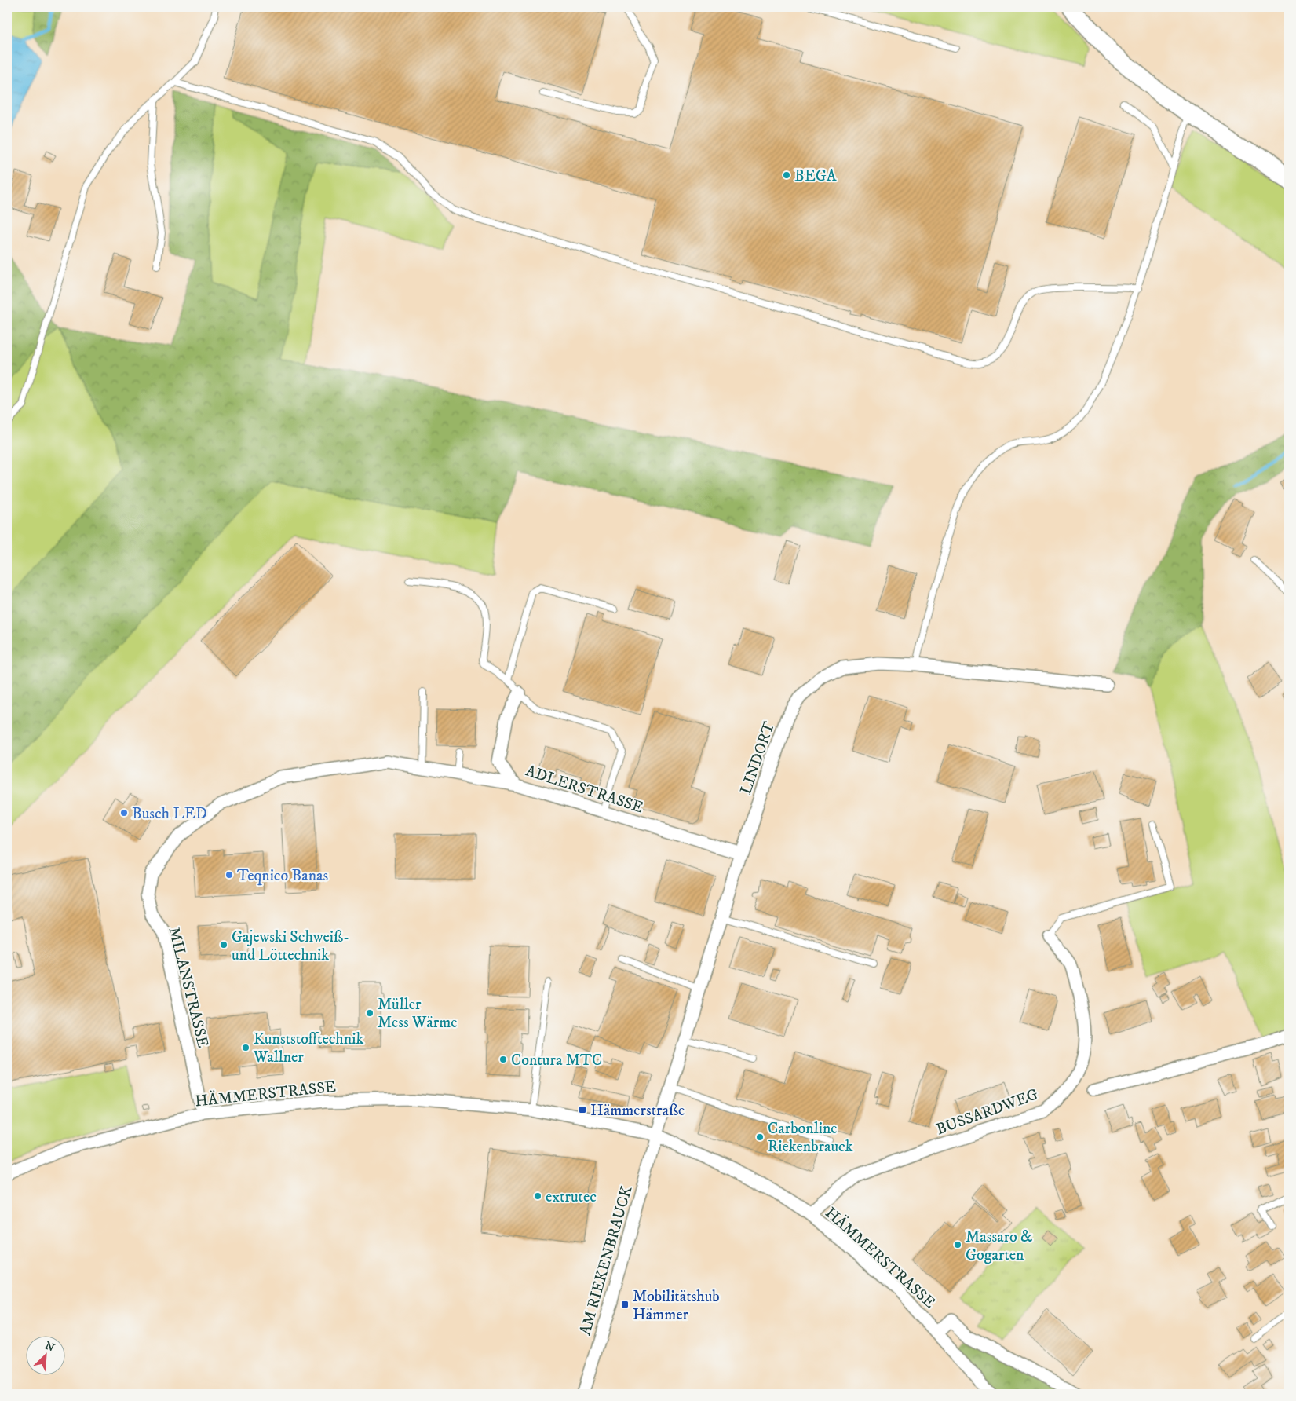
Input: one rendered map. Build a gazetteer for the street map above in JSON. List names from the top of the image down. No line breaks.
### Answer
{"streets":{"street":["LINDORT","ADLERSTRASSE","MILANSTRASSE","HÄMMERSTRASSE","BUSSARDWEG","AM RIEKENBRAUCK"]},"crossings":[["LINDORT","ADLERSTRASSE"],["LINDORT","HÄMMERSTRASSE"],["LINDORT","AM RIEKENBRAUCK"],["ADLERSTRASSE","MILANSTRASSE"],["MILANSTRASSE","HÄMMERSTRASSE"],["HÄMMERSTRASSE","BUSSARDWEG"],["HÄMMERSTRASSE","AM RIEKENBRAUCK"]],"places":{"other":["BEGA","Busch LED","Teqnico Banas","Gajewski Schweiß- und Löttechnik","Müller Mess Wärme","Kunststofftechnik Wallner","Contura MTC","Carbonline Riekenbrauck","extrutec","Massaro & Gogarten"],"transit":["Hämmerstraße","Mobilitätshub Hämmer"]},"north":"top right"}
